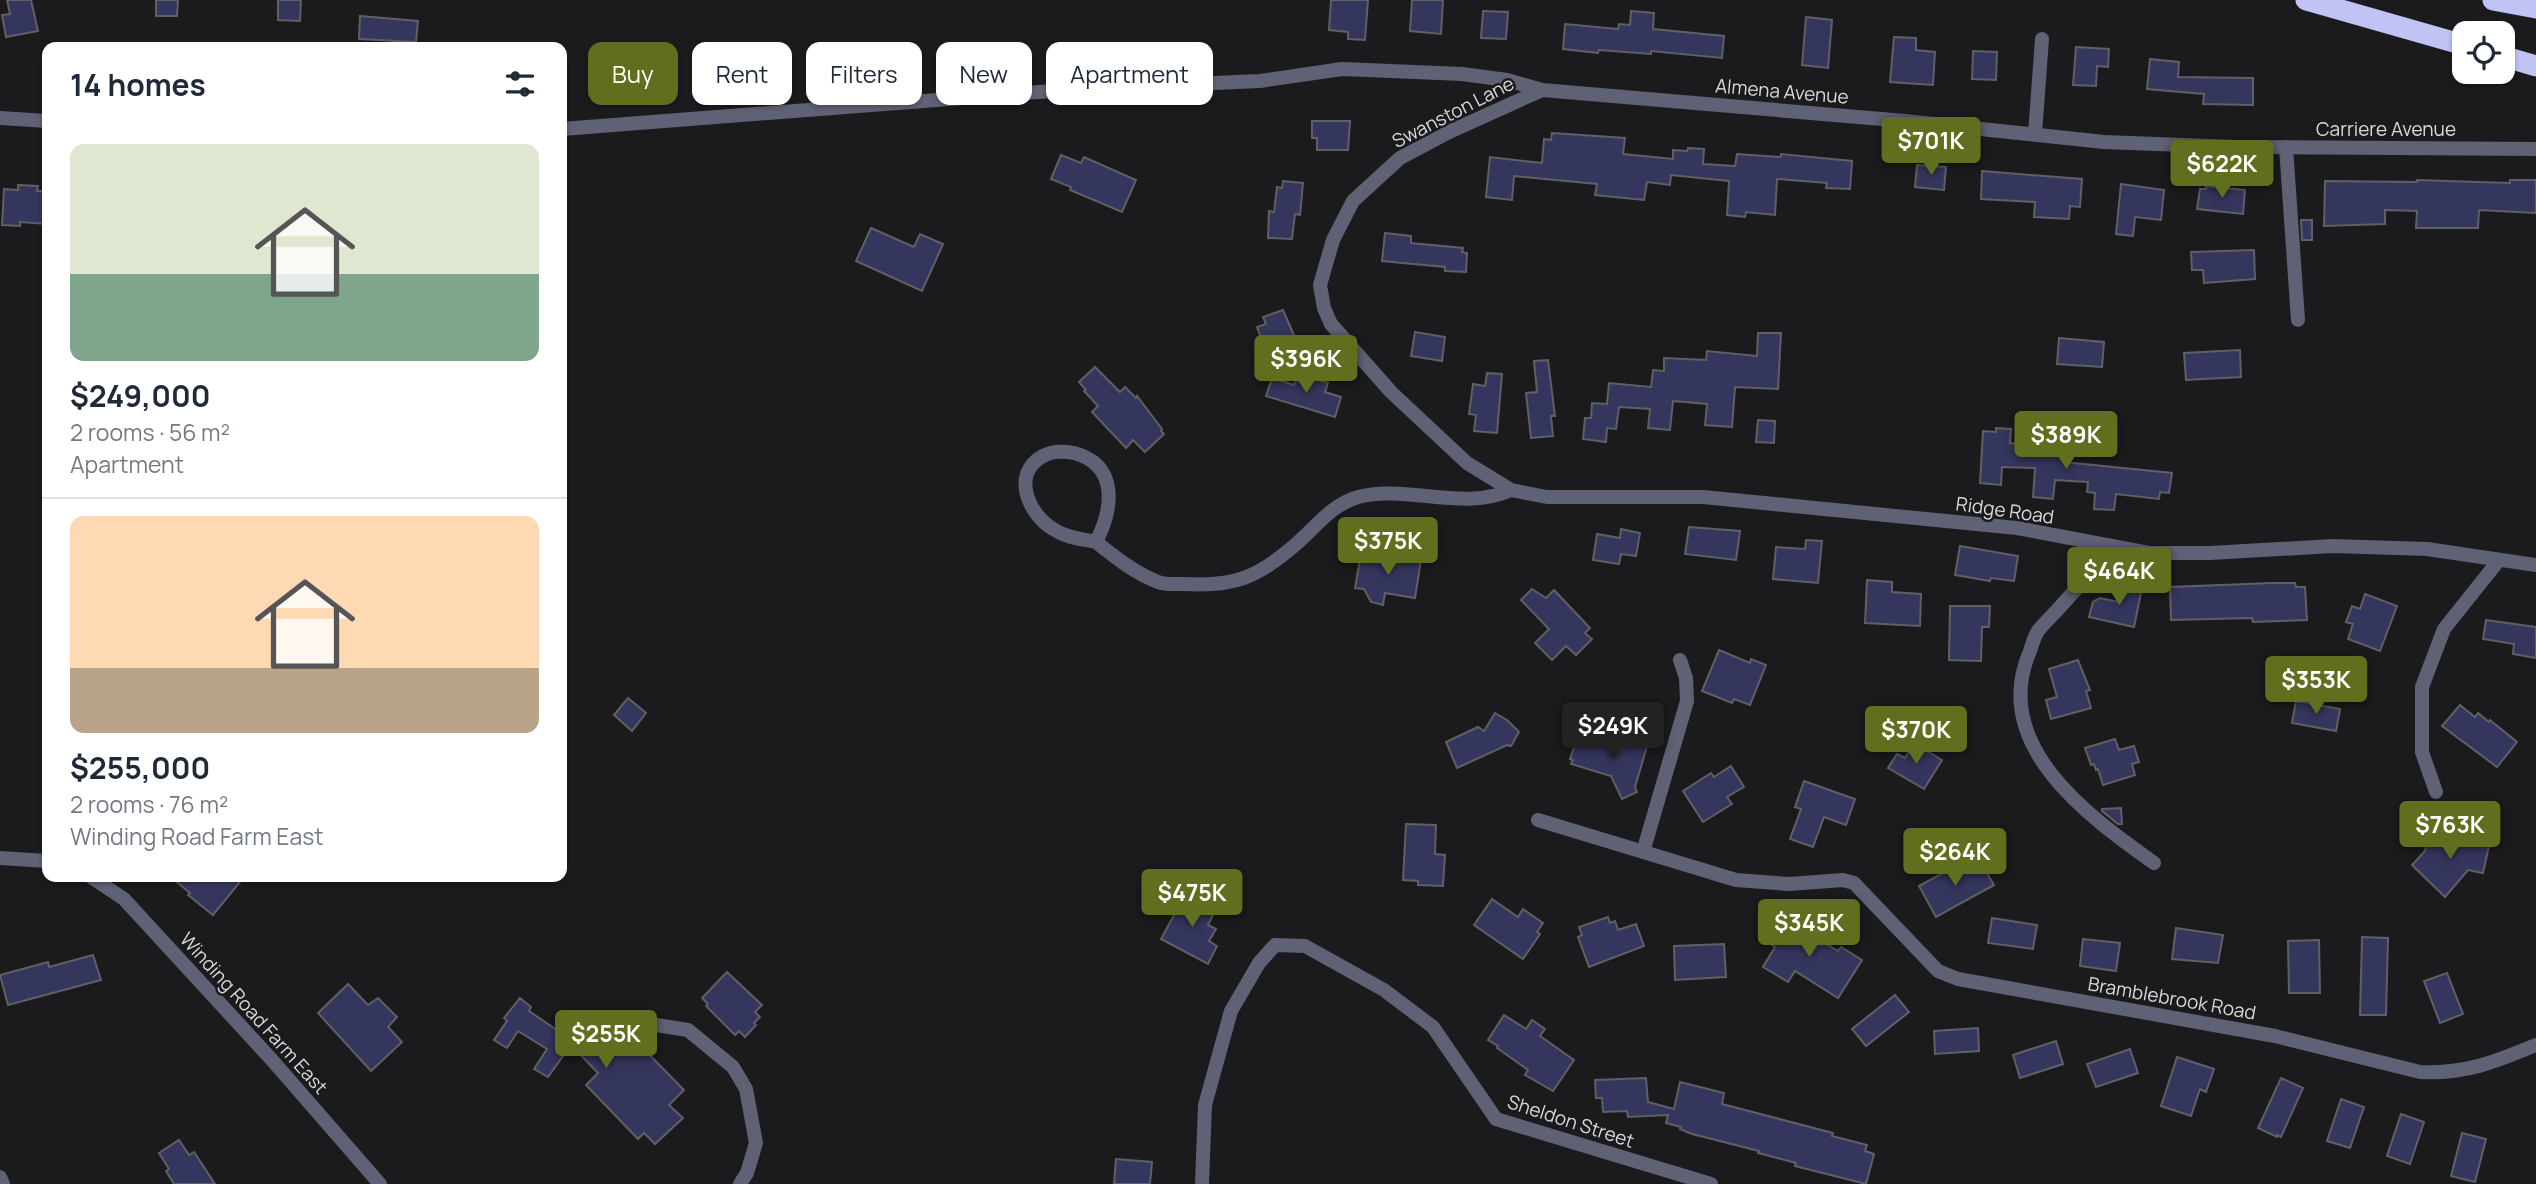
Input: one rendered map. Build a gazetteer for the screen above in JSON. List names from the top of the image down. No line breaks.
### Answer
{"streets":{"street":["Almena Avenue","Swanston Lane","Carriere Avenue","Ridge Road","Bramblebrook Road","Winding Road Farm East","Sheldon Street"]},"crossings":[["Almena Avenue","Swanston Lane"],["Almena Avenue","Carriere Avenue"],["Swanston Lane","Ridge Road"]],"page":{"chip":["Buy","Rent","Filters","New","Apartment"],"heading":"14 homes","price":["$701K","$622K","$396K","$389K","$375K","$464K","$353K","$249K","$370K","$763K","$264K","$475K","$345K","$255K"],"list":[{"name":"$249,000","note":"2 rooms · 56 m² · Apartment"},{"name":"$255,000","note":"2 rooms · 76 m² · Winding Road Farm East"}]}}
